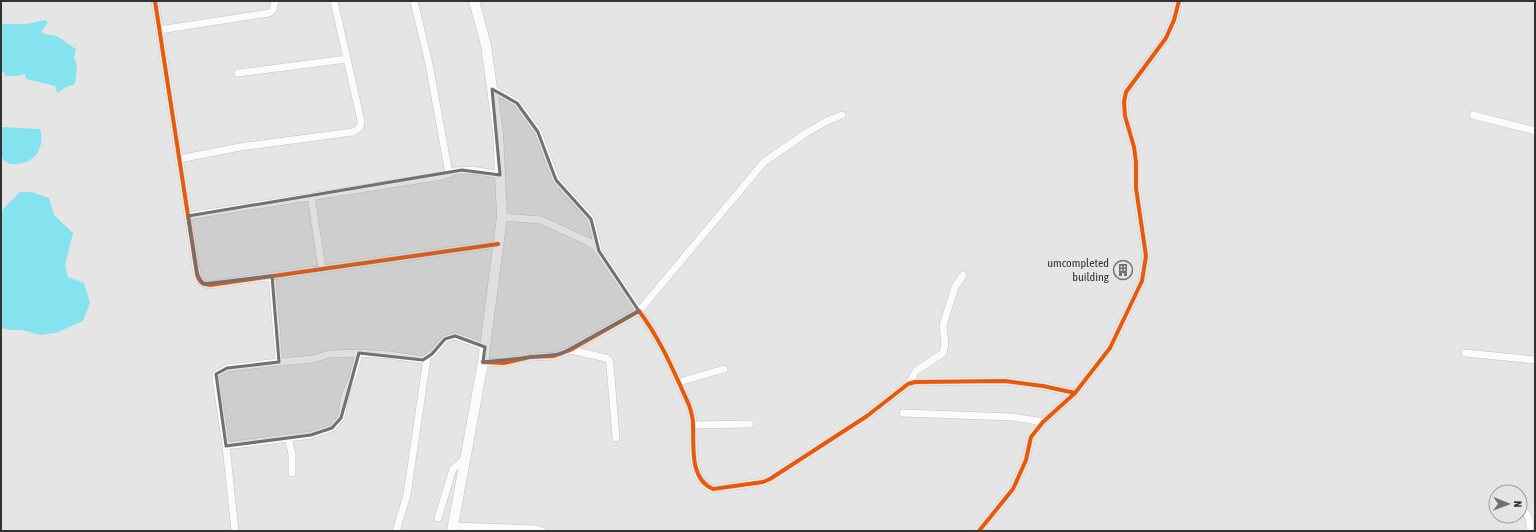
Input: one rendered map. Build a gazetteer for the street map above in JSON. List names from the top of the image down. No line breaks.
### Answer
{"places":{"building":["umcompleted building"]},"north":"right"}
